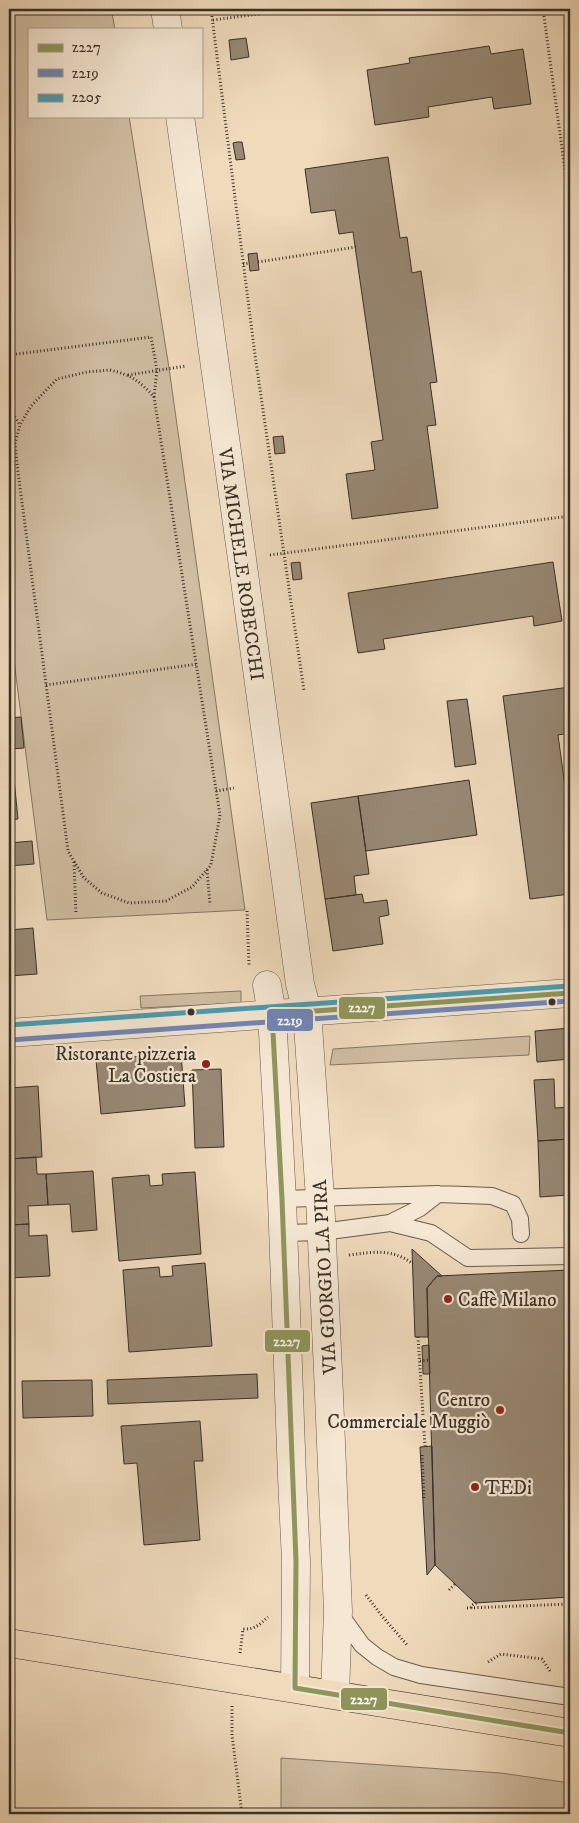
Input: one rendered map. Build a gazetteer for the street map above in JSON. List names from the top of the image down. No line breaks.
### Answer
{"streets":{"street":["VIA MICHELE ROBECCHI","VIA GIORGIO LA PIRA"]},"crossings":[["VIA MICHELE ROBECCHI","VIA GIORGIO LA PIRA"]],"places":["Ristorante pizzeria La Costiera","Caffè Milano","Centro Commerciale Muggiò","TEDi"],"lines":["transit line z205","transit line z227","transit line z219"],"legend":["z227","z219","z205"]}
